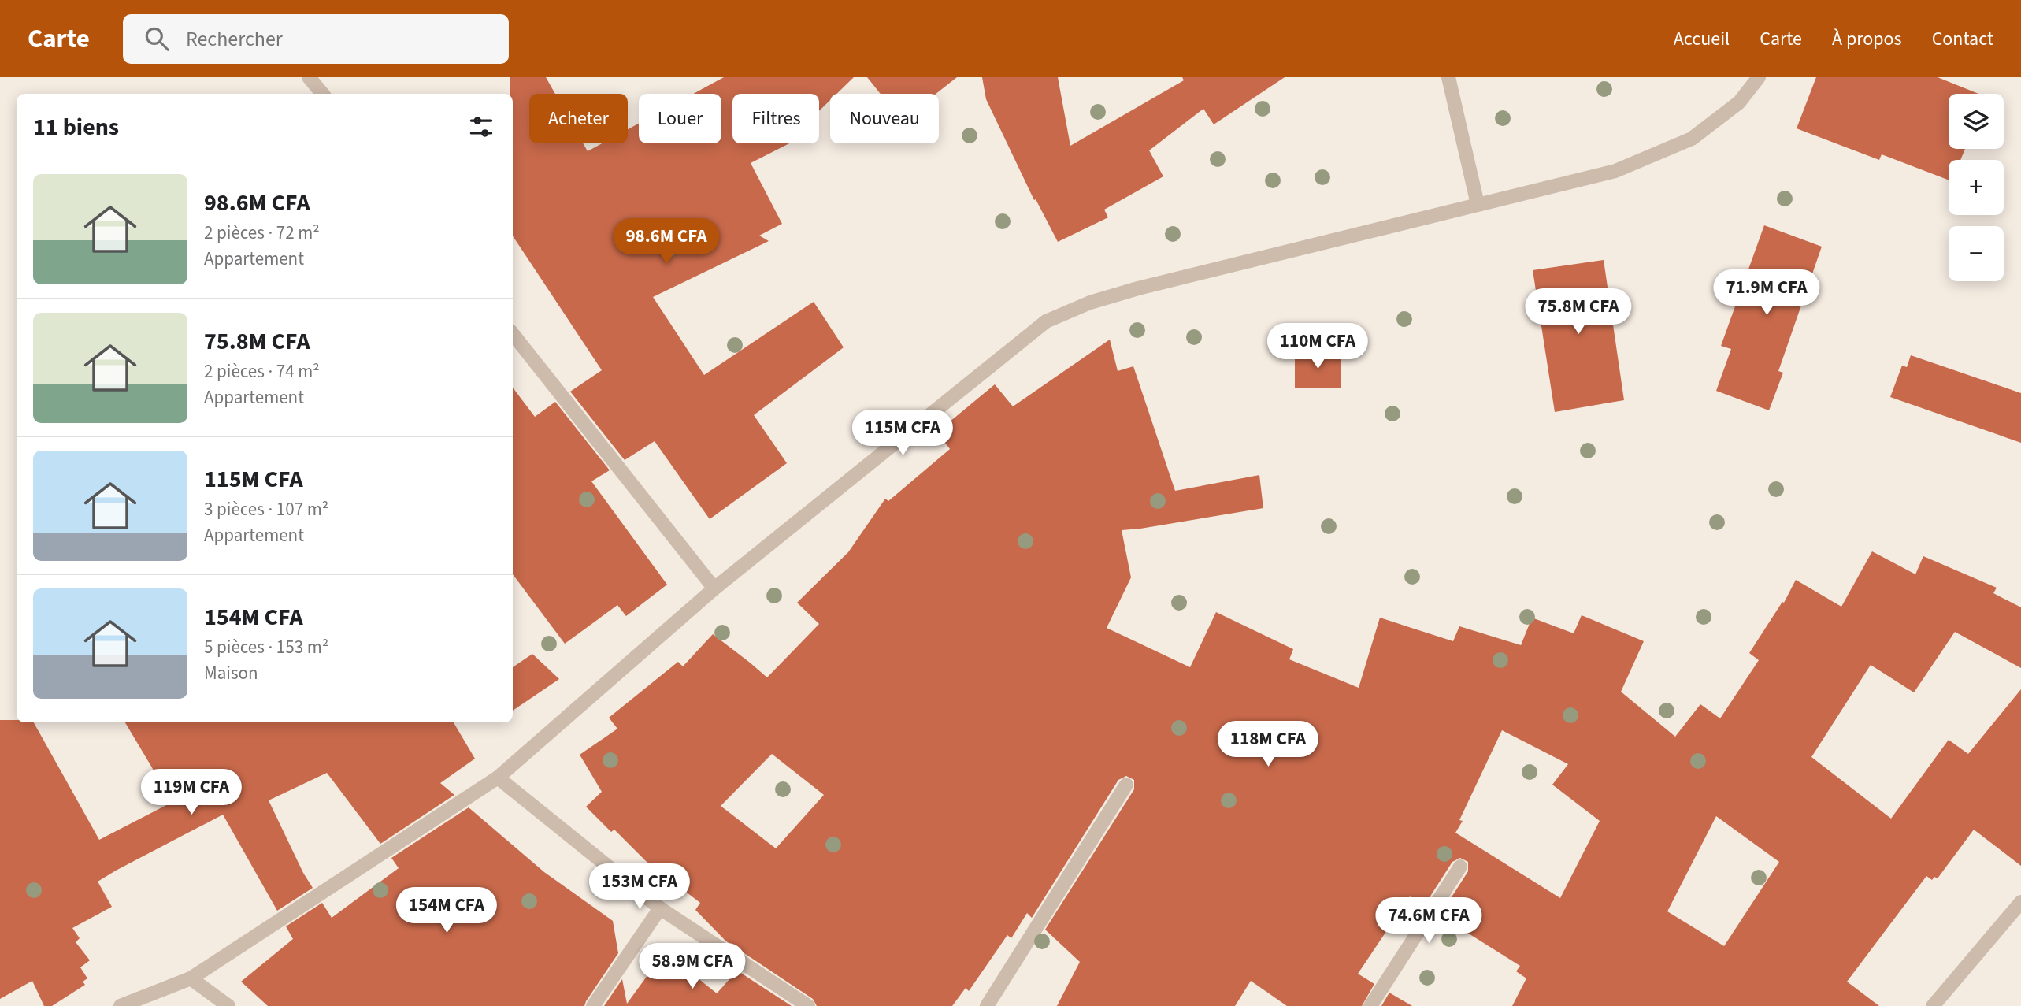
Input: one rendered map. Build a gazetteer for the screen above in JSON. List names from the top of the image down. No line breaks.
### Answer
{"page":{"header":"Carte","search":"Rechercher","nav":["Accueil","Carte","À propos","Contact"],"map_buttons":["+","−"],"chip":["Acheter","Louer","Filtres","Nouveau"],"heading":"11 biens","list":[{"name":"98.6M CFA","note":"2 pièces · 72 m² · Appartement"},{"name":"75.8M CFA","note":"2 pièces · 74 m² · Appartement"},{"name":"115M CFA","note":"3 pièces · 107 m² · Appartement"},{"name":"154M CFA","note":"5 pièces · 153 m² · Maison"}],"price":["98.6M CFA","71.9M CFA","75.8M CFA","110M CFA","115M CFA","118M CFA","119M CFA","153M CFA","154M CFA","74.6M CFA","58.9M CFA"]}}
